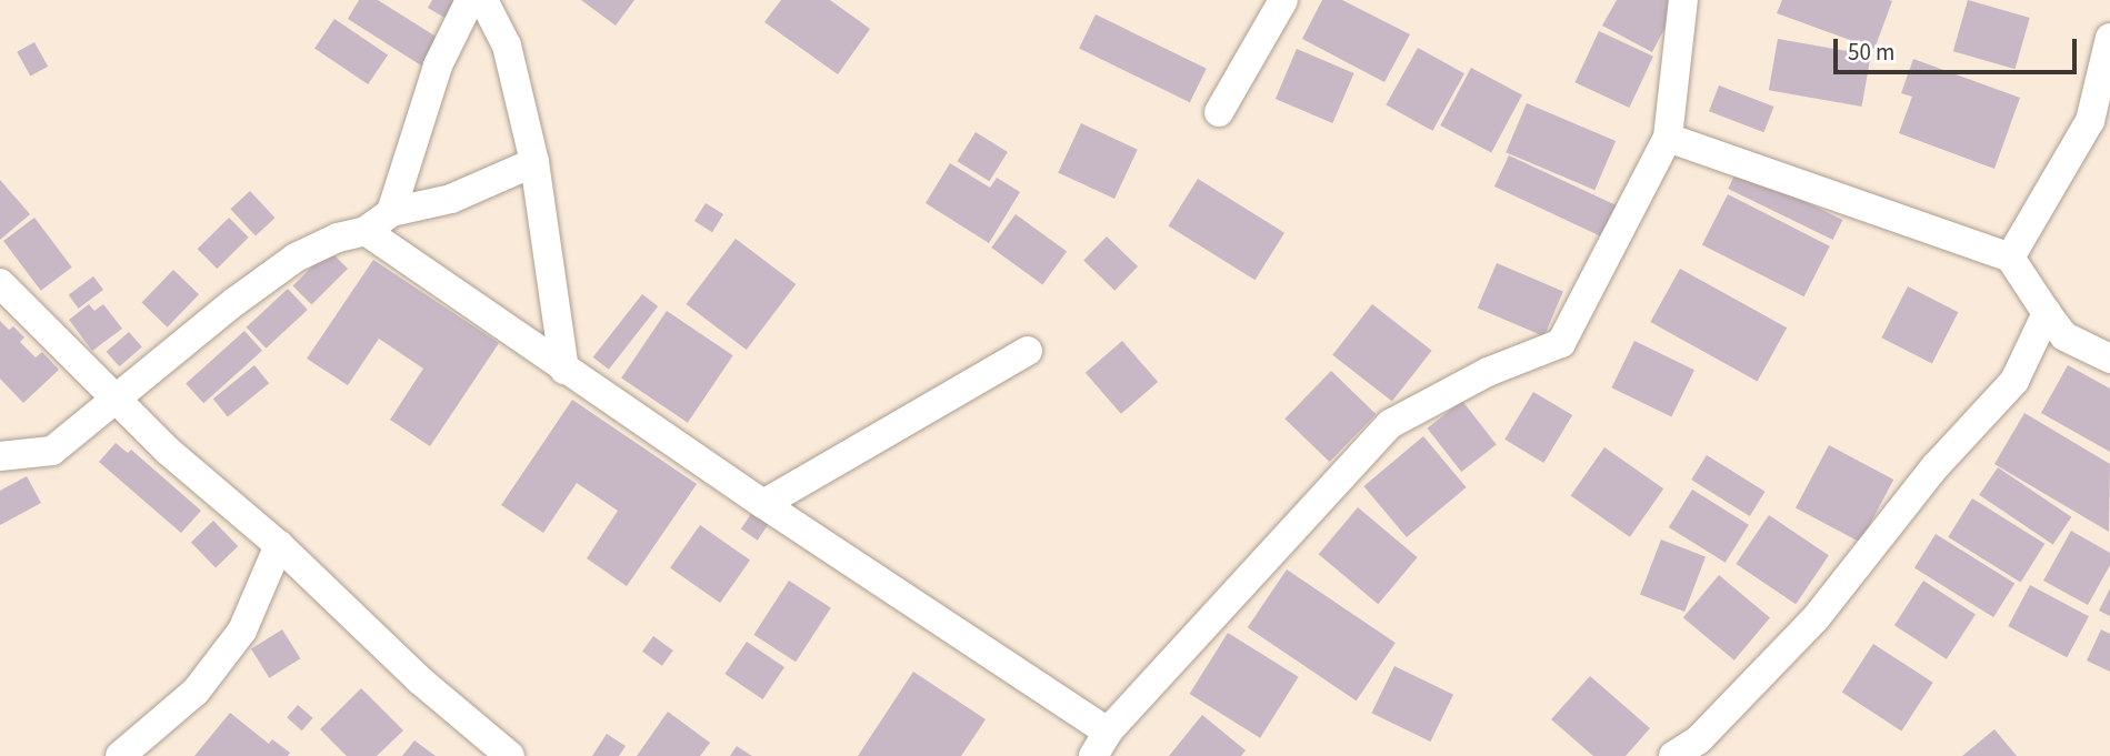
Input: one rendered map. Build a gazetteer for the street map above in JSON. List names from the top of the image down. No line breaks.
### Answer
{"scale_bar":"50 m"}
